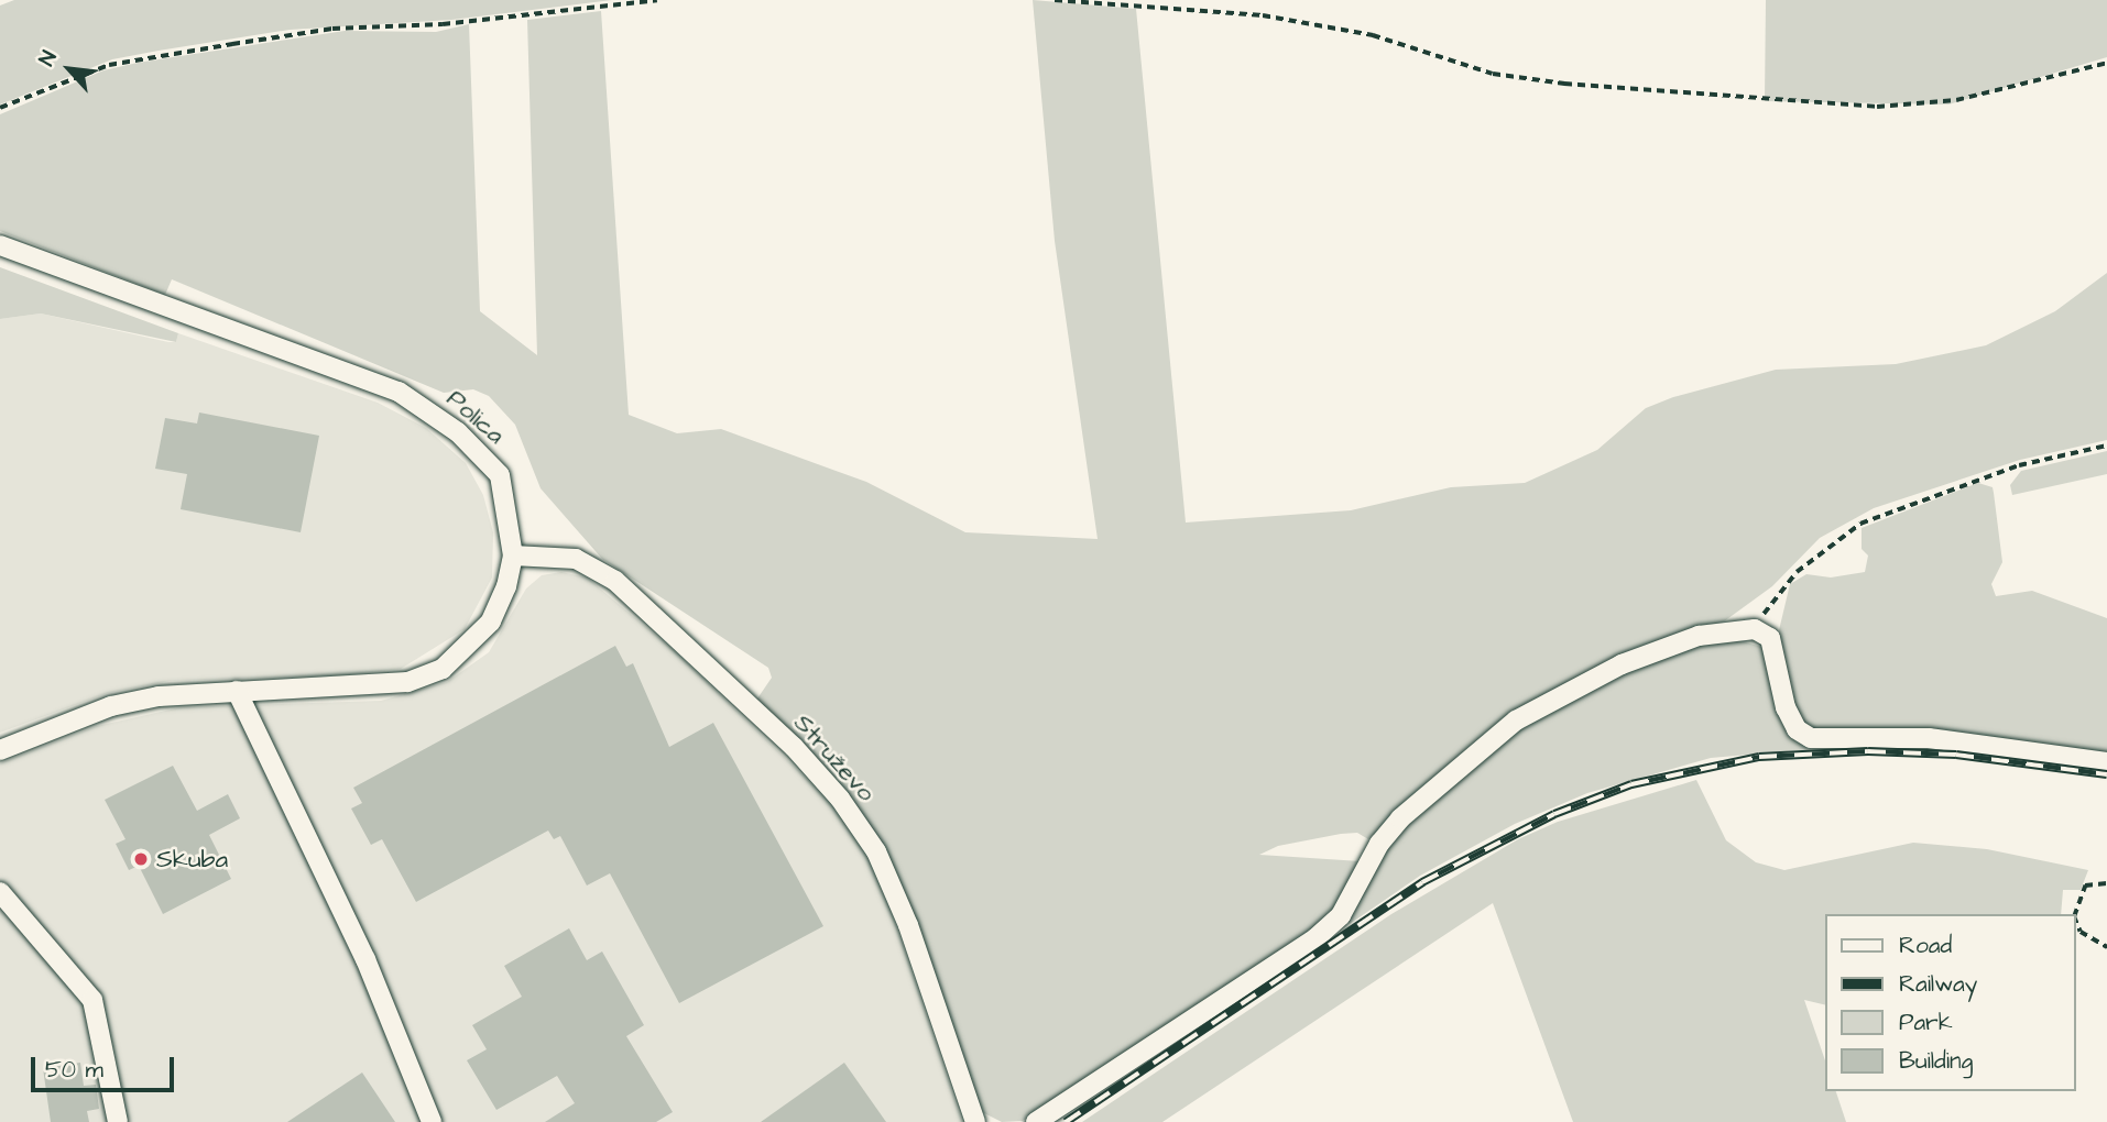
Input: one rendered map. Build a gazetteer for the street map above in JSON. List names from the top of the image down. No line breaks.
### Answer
{"streets":{"street":["Polica","Struževo"]},"crossings":[["Polica","Struževo"]],"places":["Skuba"],"legend":["Road","Railway","Park","Building"],"scale_bar":"50 m","north":"top left"}
